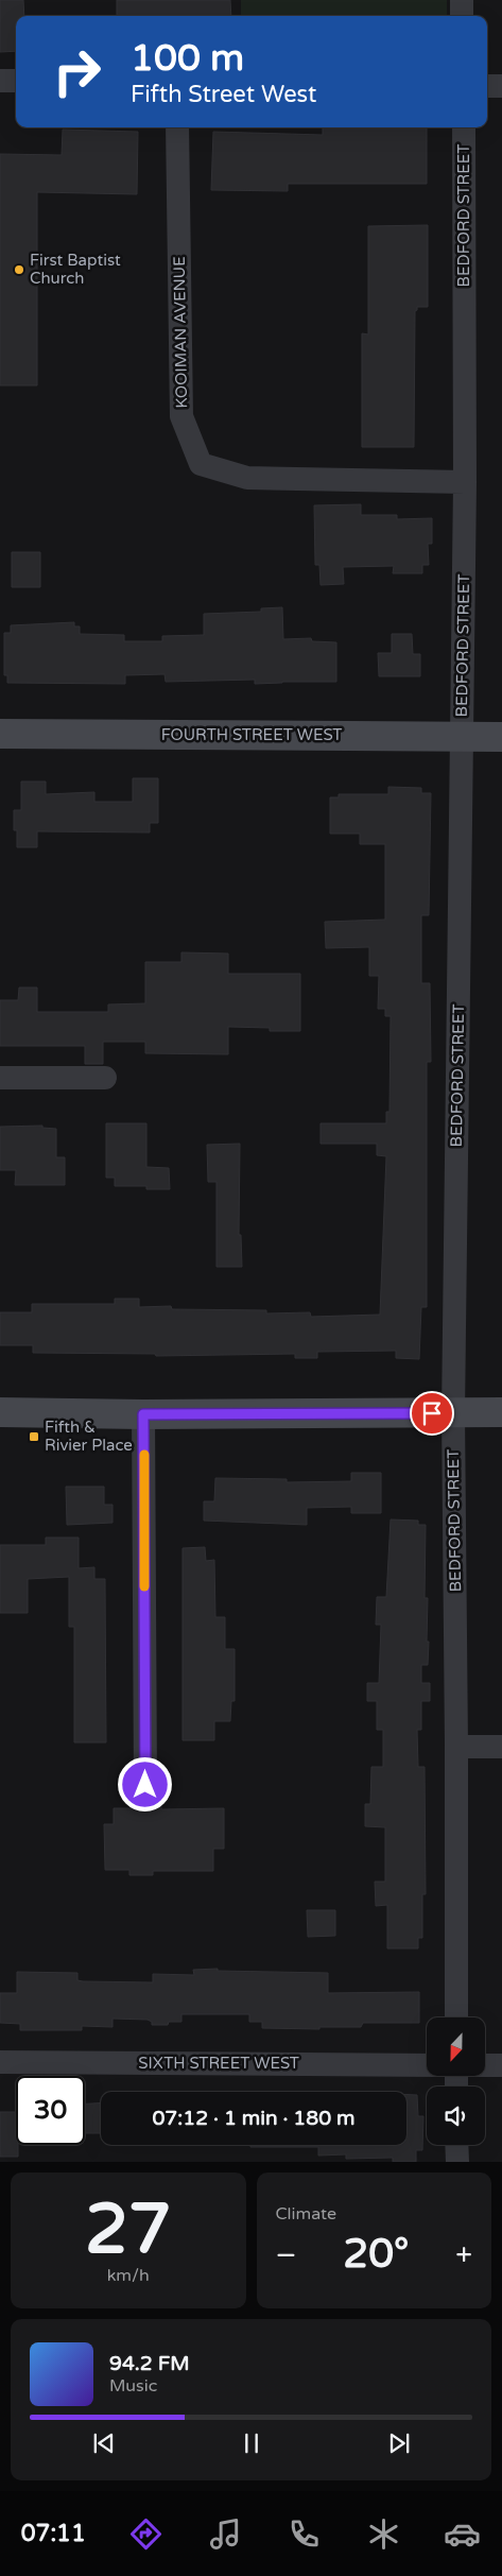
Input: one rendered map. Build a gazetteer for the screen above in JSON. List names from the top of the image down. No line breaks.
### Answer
{"streets":{"street":["BEDFORD STREET","KOOIMAN AVENUE","FOURTH STREET WEST","SIXTH STREET WEST"]},"crossings":[["BEDFORD STREET","KOOIMAN AVENUE"],["BEDFORD STREET","FOURTH STREET WEST"]],"places":{"other":["First Baptist Church"],"transit":["Fifth & Rivier Place"]},"north":"bottom","page":{"turn":["100 m","Fifth Street West"],"limit":"30","trip":"07:12 · 1 min · 180 m","tile":[["27","km/h"],"Climate"],"heat":["−","20°","+"],"song":["94.2 FM","Music"],"tabs":"07:11"}}
